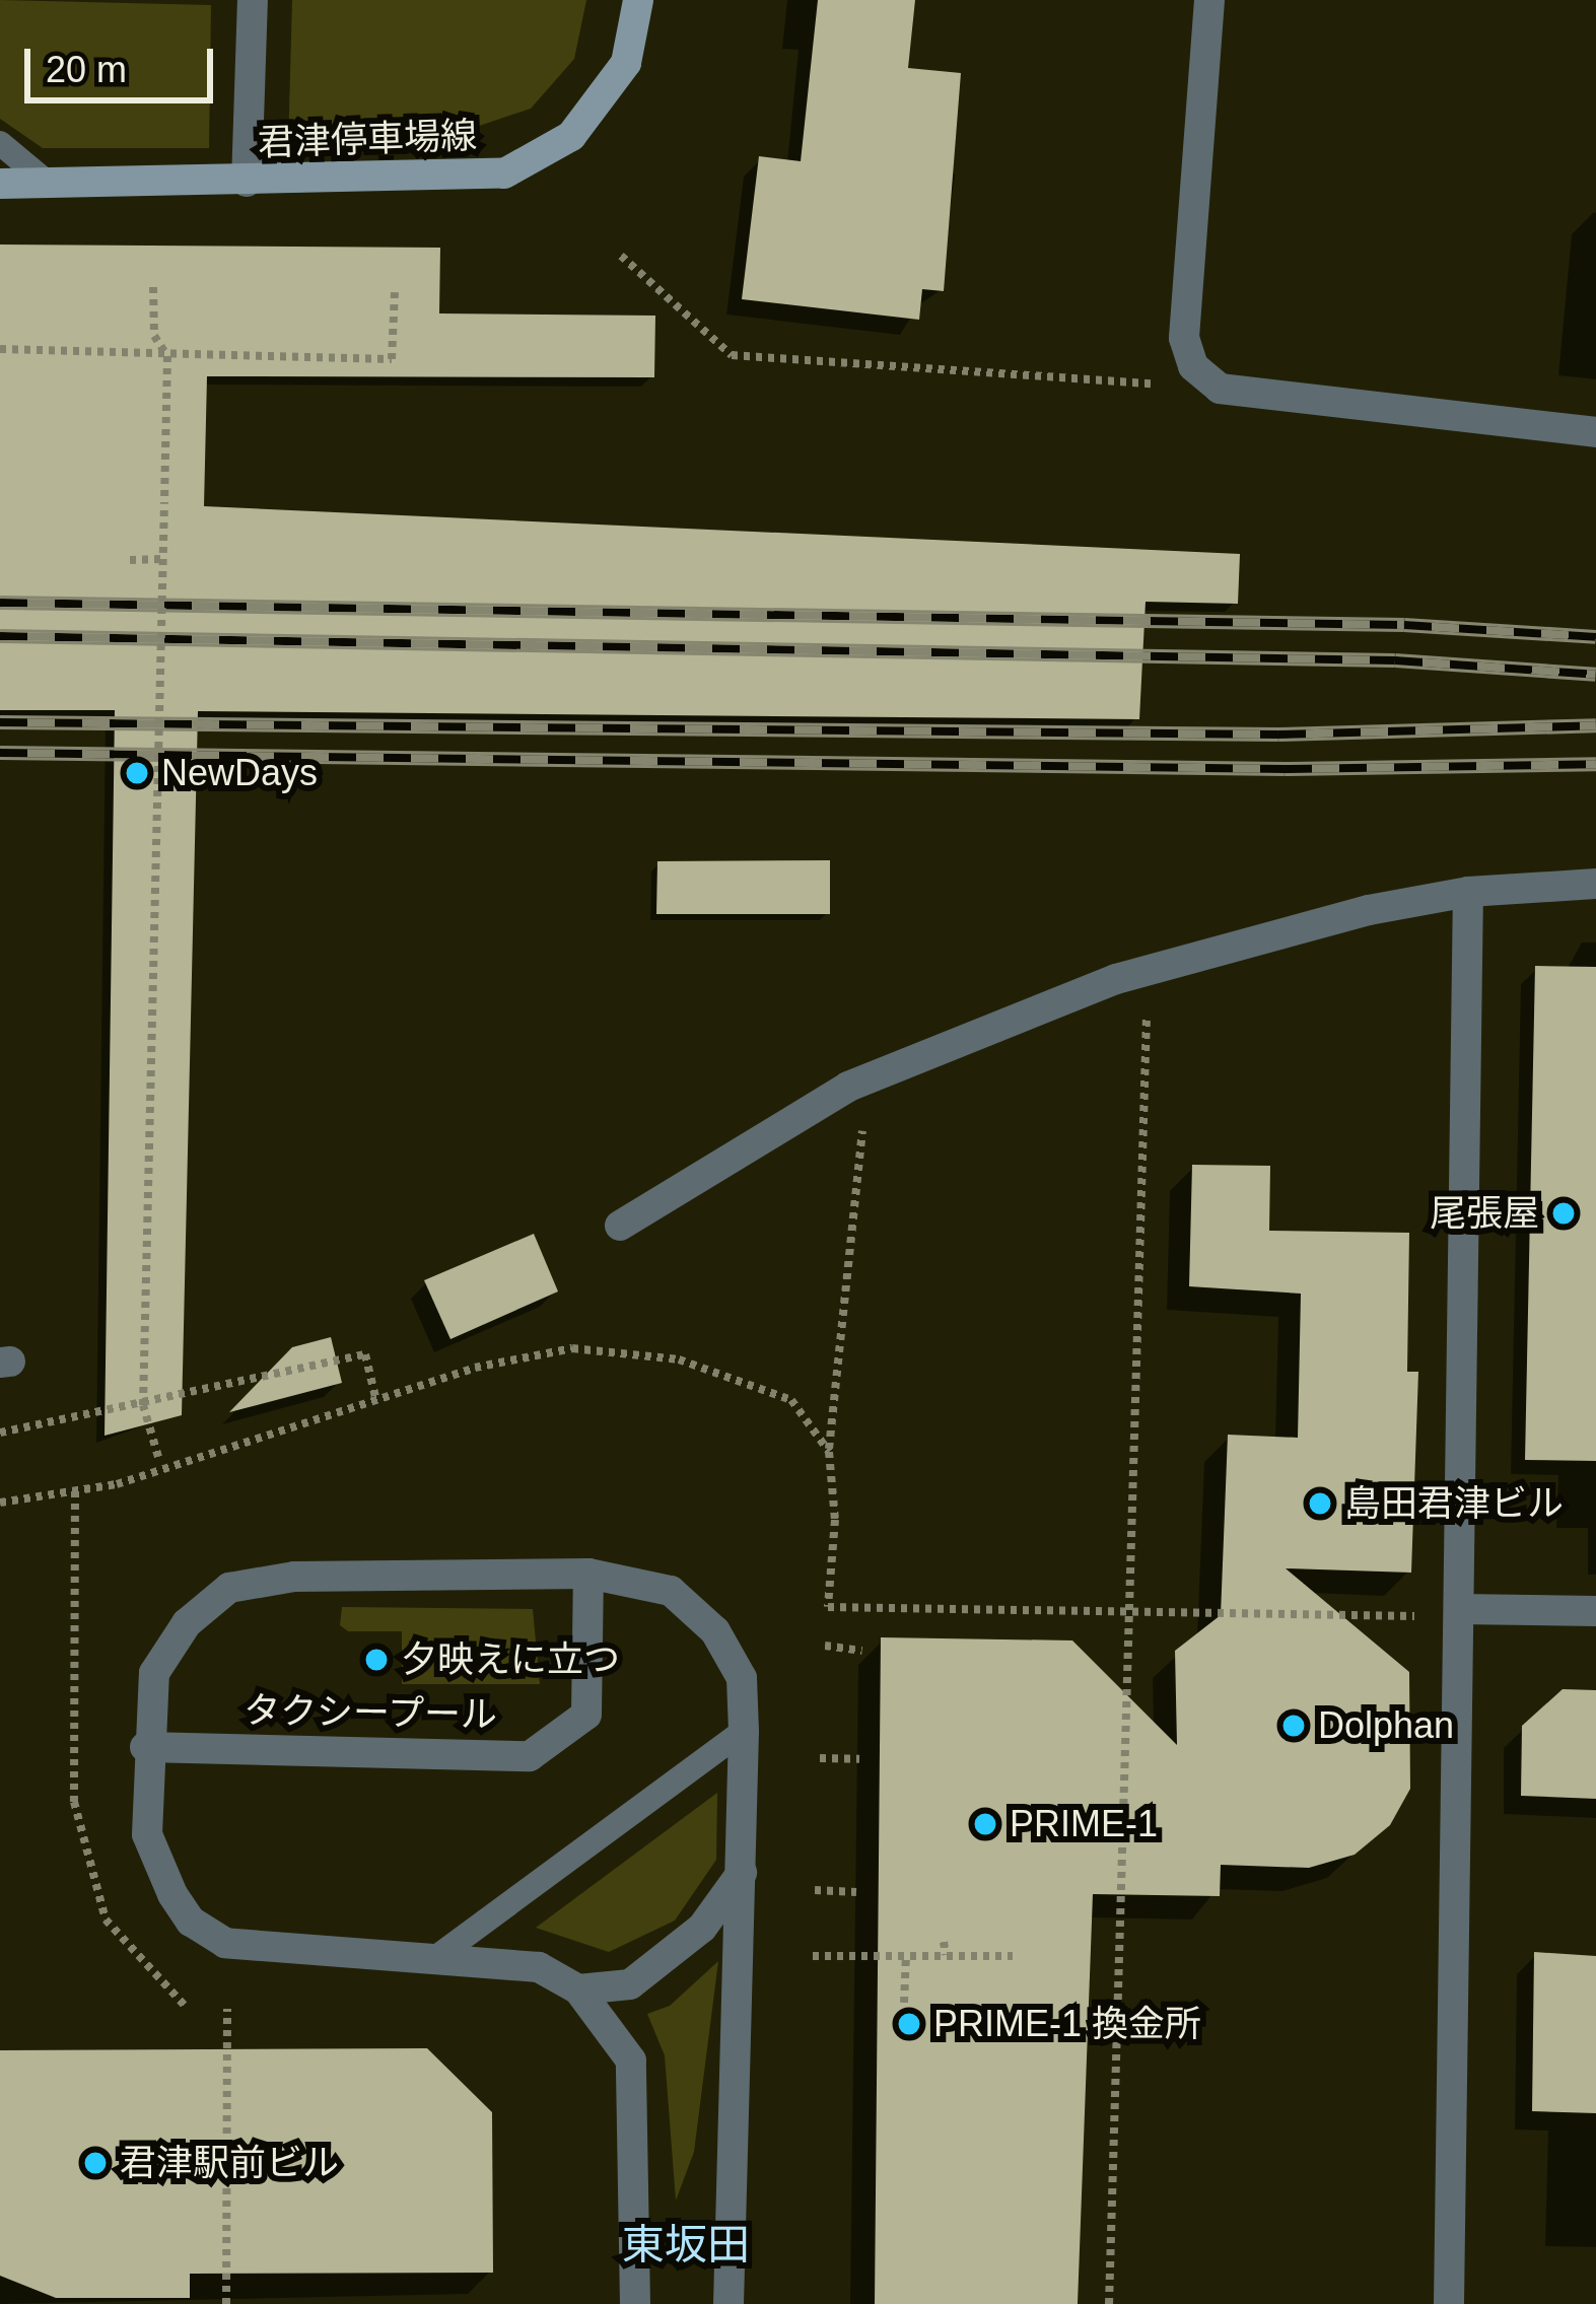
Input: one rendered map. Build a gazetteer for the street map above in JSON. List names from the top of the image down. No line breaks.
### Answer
{"streets":{"main road":["君津停車場線"],"street":["タクシープール"]},"districts":["東坂田"],"places":["NewDays","尾張屋","島田君津ビル","夕映えに立つ","Dolphan","PRIME-1","PRIME-1 換金所","君津駅前ビル"],"scale_bar":"20 m"}
